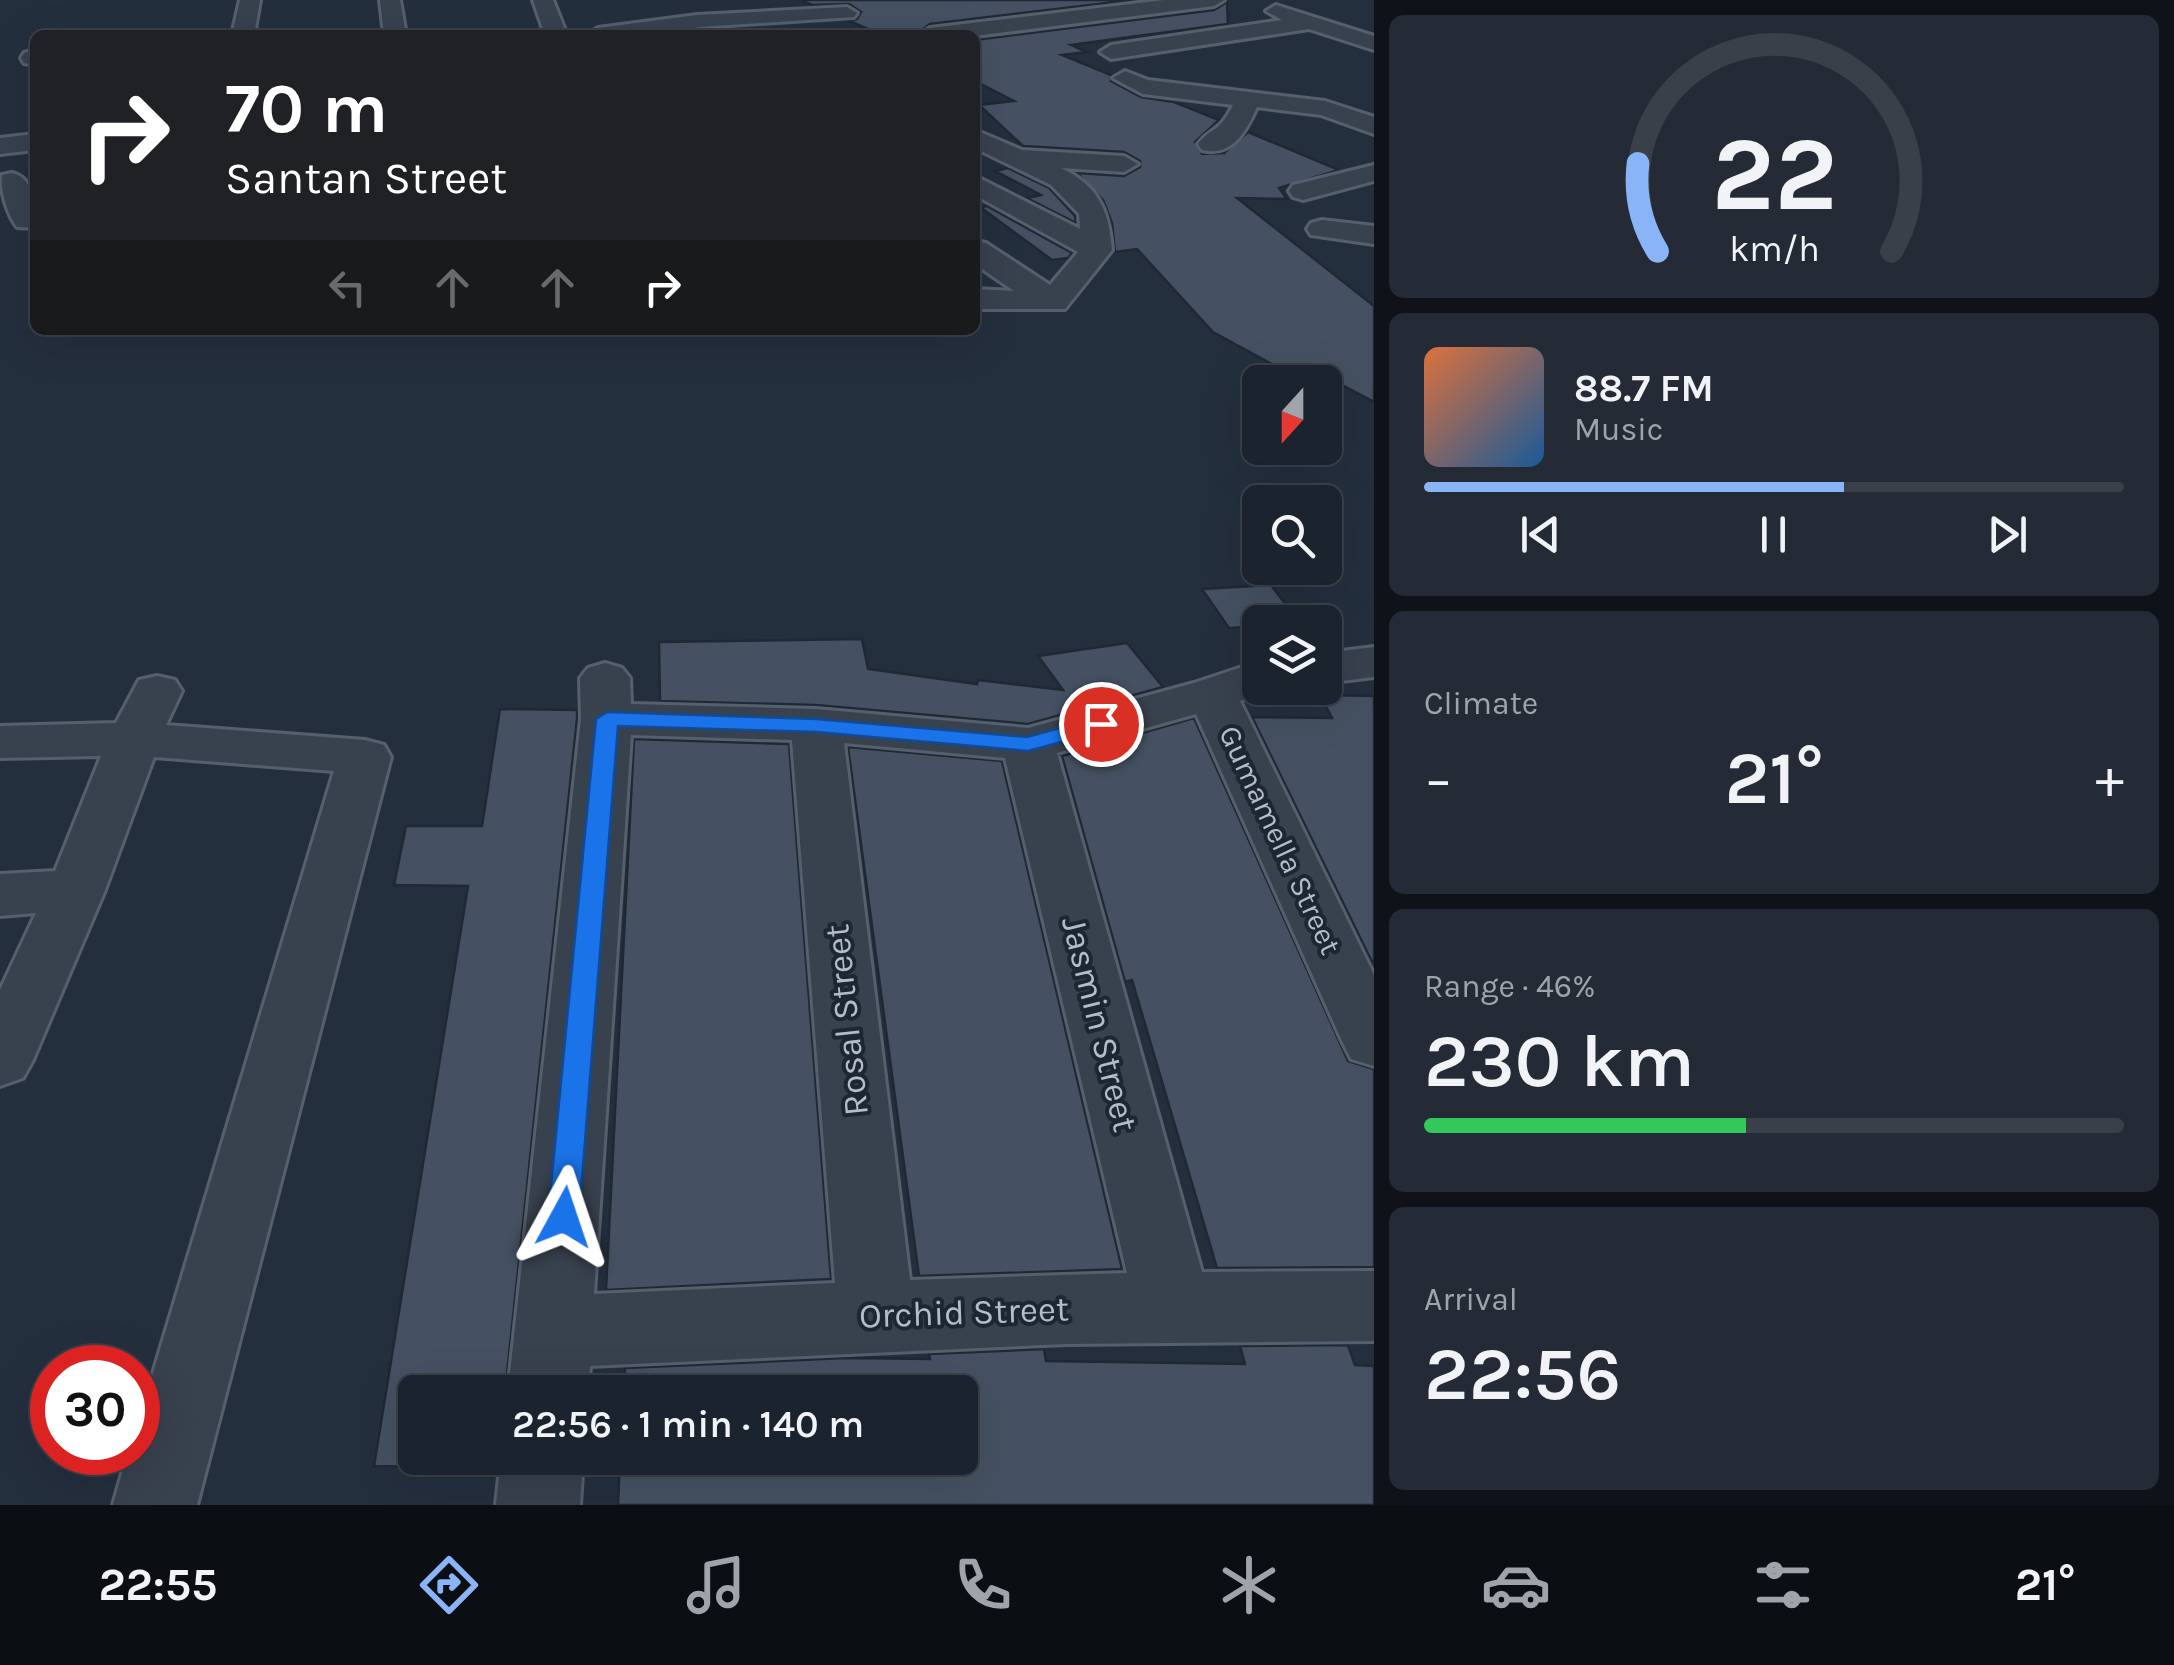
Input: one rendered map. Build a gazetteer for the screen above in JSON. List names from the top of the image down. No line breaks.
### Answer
{"streets":{"street":["Gumamella Street","Rosal Street","Jasmin Street","Orchid Street"]},"crossings":[["Rosal Street","Orchid Street"],["Jasmin Street","Orchid Street"]],"north":"bottom","page":{"turn":["70 m","Santan Street"],"song":["88.7 FM","Music"],"tile":["Climate",["Range · 46%","230 km"],["Arrival","22:56"]],"heat":["−","21°","+"],"limit":"30","trip":"22:56 · 1 min · 140 m","tabs":["22:55","21°"],"gauge":["22","km/h"]}}
